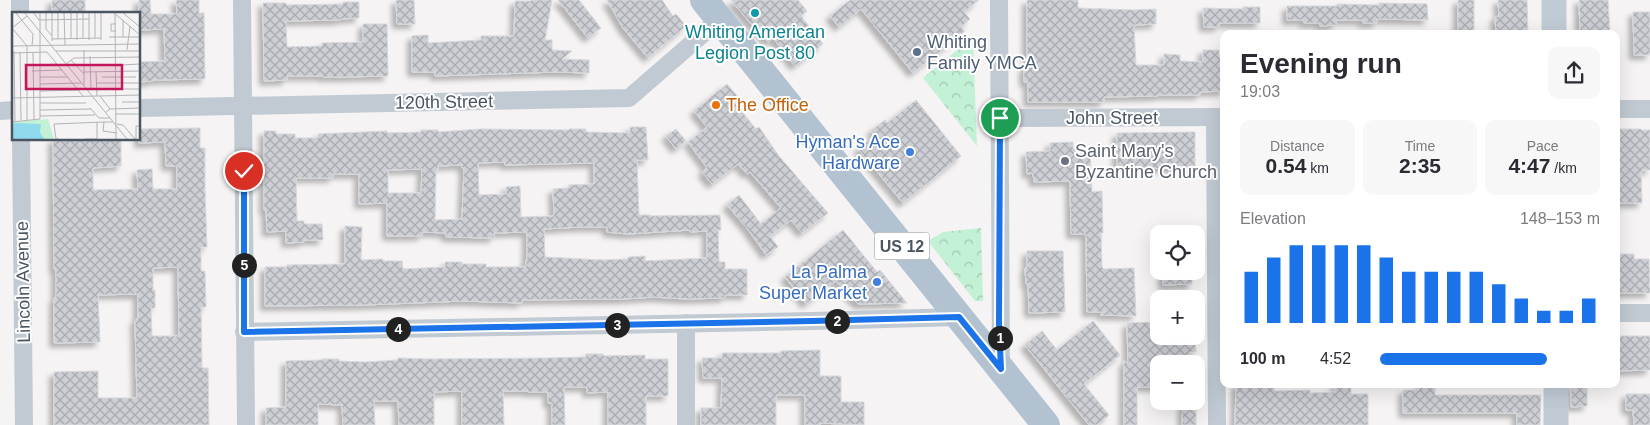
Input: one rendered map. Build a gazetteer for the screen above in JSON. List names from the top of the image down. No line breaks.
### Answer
{"streets":{"main road":["US 12"],"street":["120th Street","John Street","Lincoln Avenue"]},"crossings":[["120th Street","US 12"]],"places":["Whiting American Legion Post 80","Whiting Family YMCA","The Office","Hyman's Ace Hardware","Saint Mary's Byzantine Church","La Palma Super Market"],"page":{"heading":["Evening run","19:03"],"stats":[["Distance","0.54 km"],["Time","2:35"],["Pace","4:47 /km"]],"chart":["Elevation","148–153 m"],"map_buttons":["+","−"],"pins":["5","2","3","4","1"],"list":[{"name":"100 m","note":"4:52"}]}}
